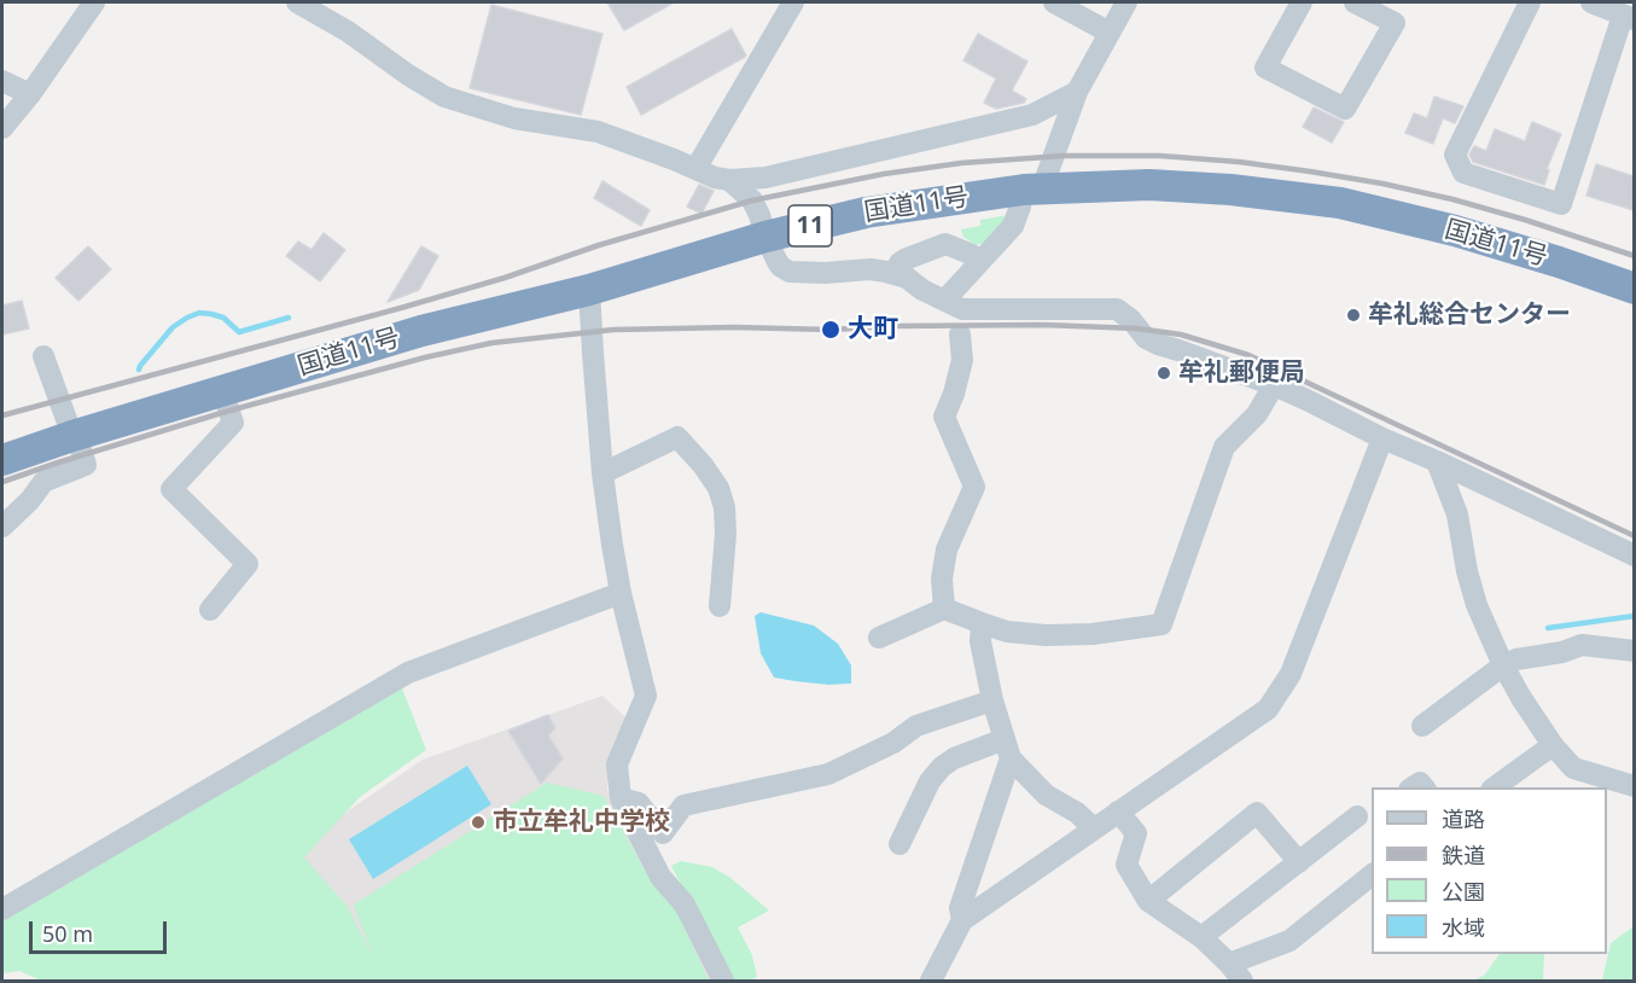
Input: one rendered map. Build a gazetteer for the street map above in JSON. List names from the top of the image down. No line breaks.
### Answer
{"streets":{"highway":["国道11号","11"]},"places":["牟礼総合センター","大町","牟礼郵便局","市立牟礼中学校"],"legend":["道路","鉄道","公園","水域"],"scale_bar":"50 m"}
